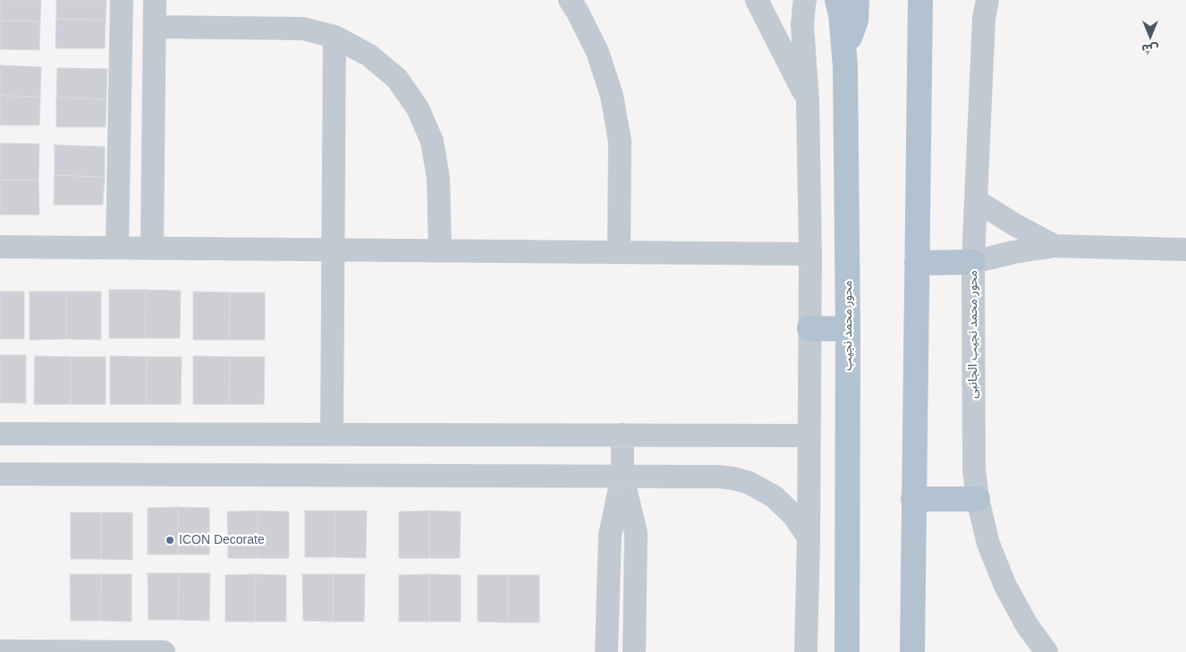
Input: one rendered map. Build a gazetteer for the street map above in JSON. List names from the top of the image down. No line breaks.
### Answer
{"streets":{"main road":["محور محمد نجيب"],"street":["محور محمد نجيب الجانبى"]},"places":["ICON Decorate"],"north":"bottom"}
